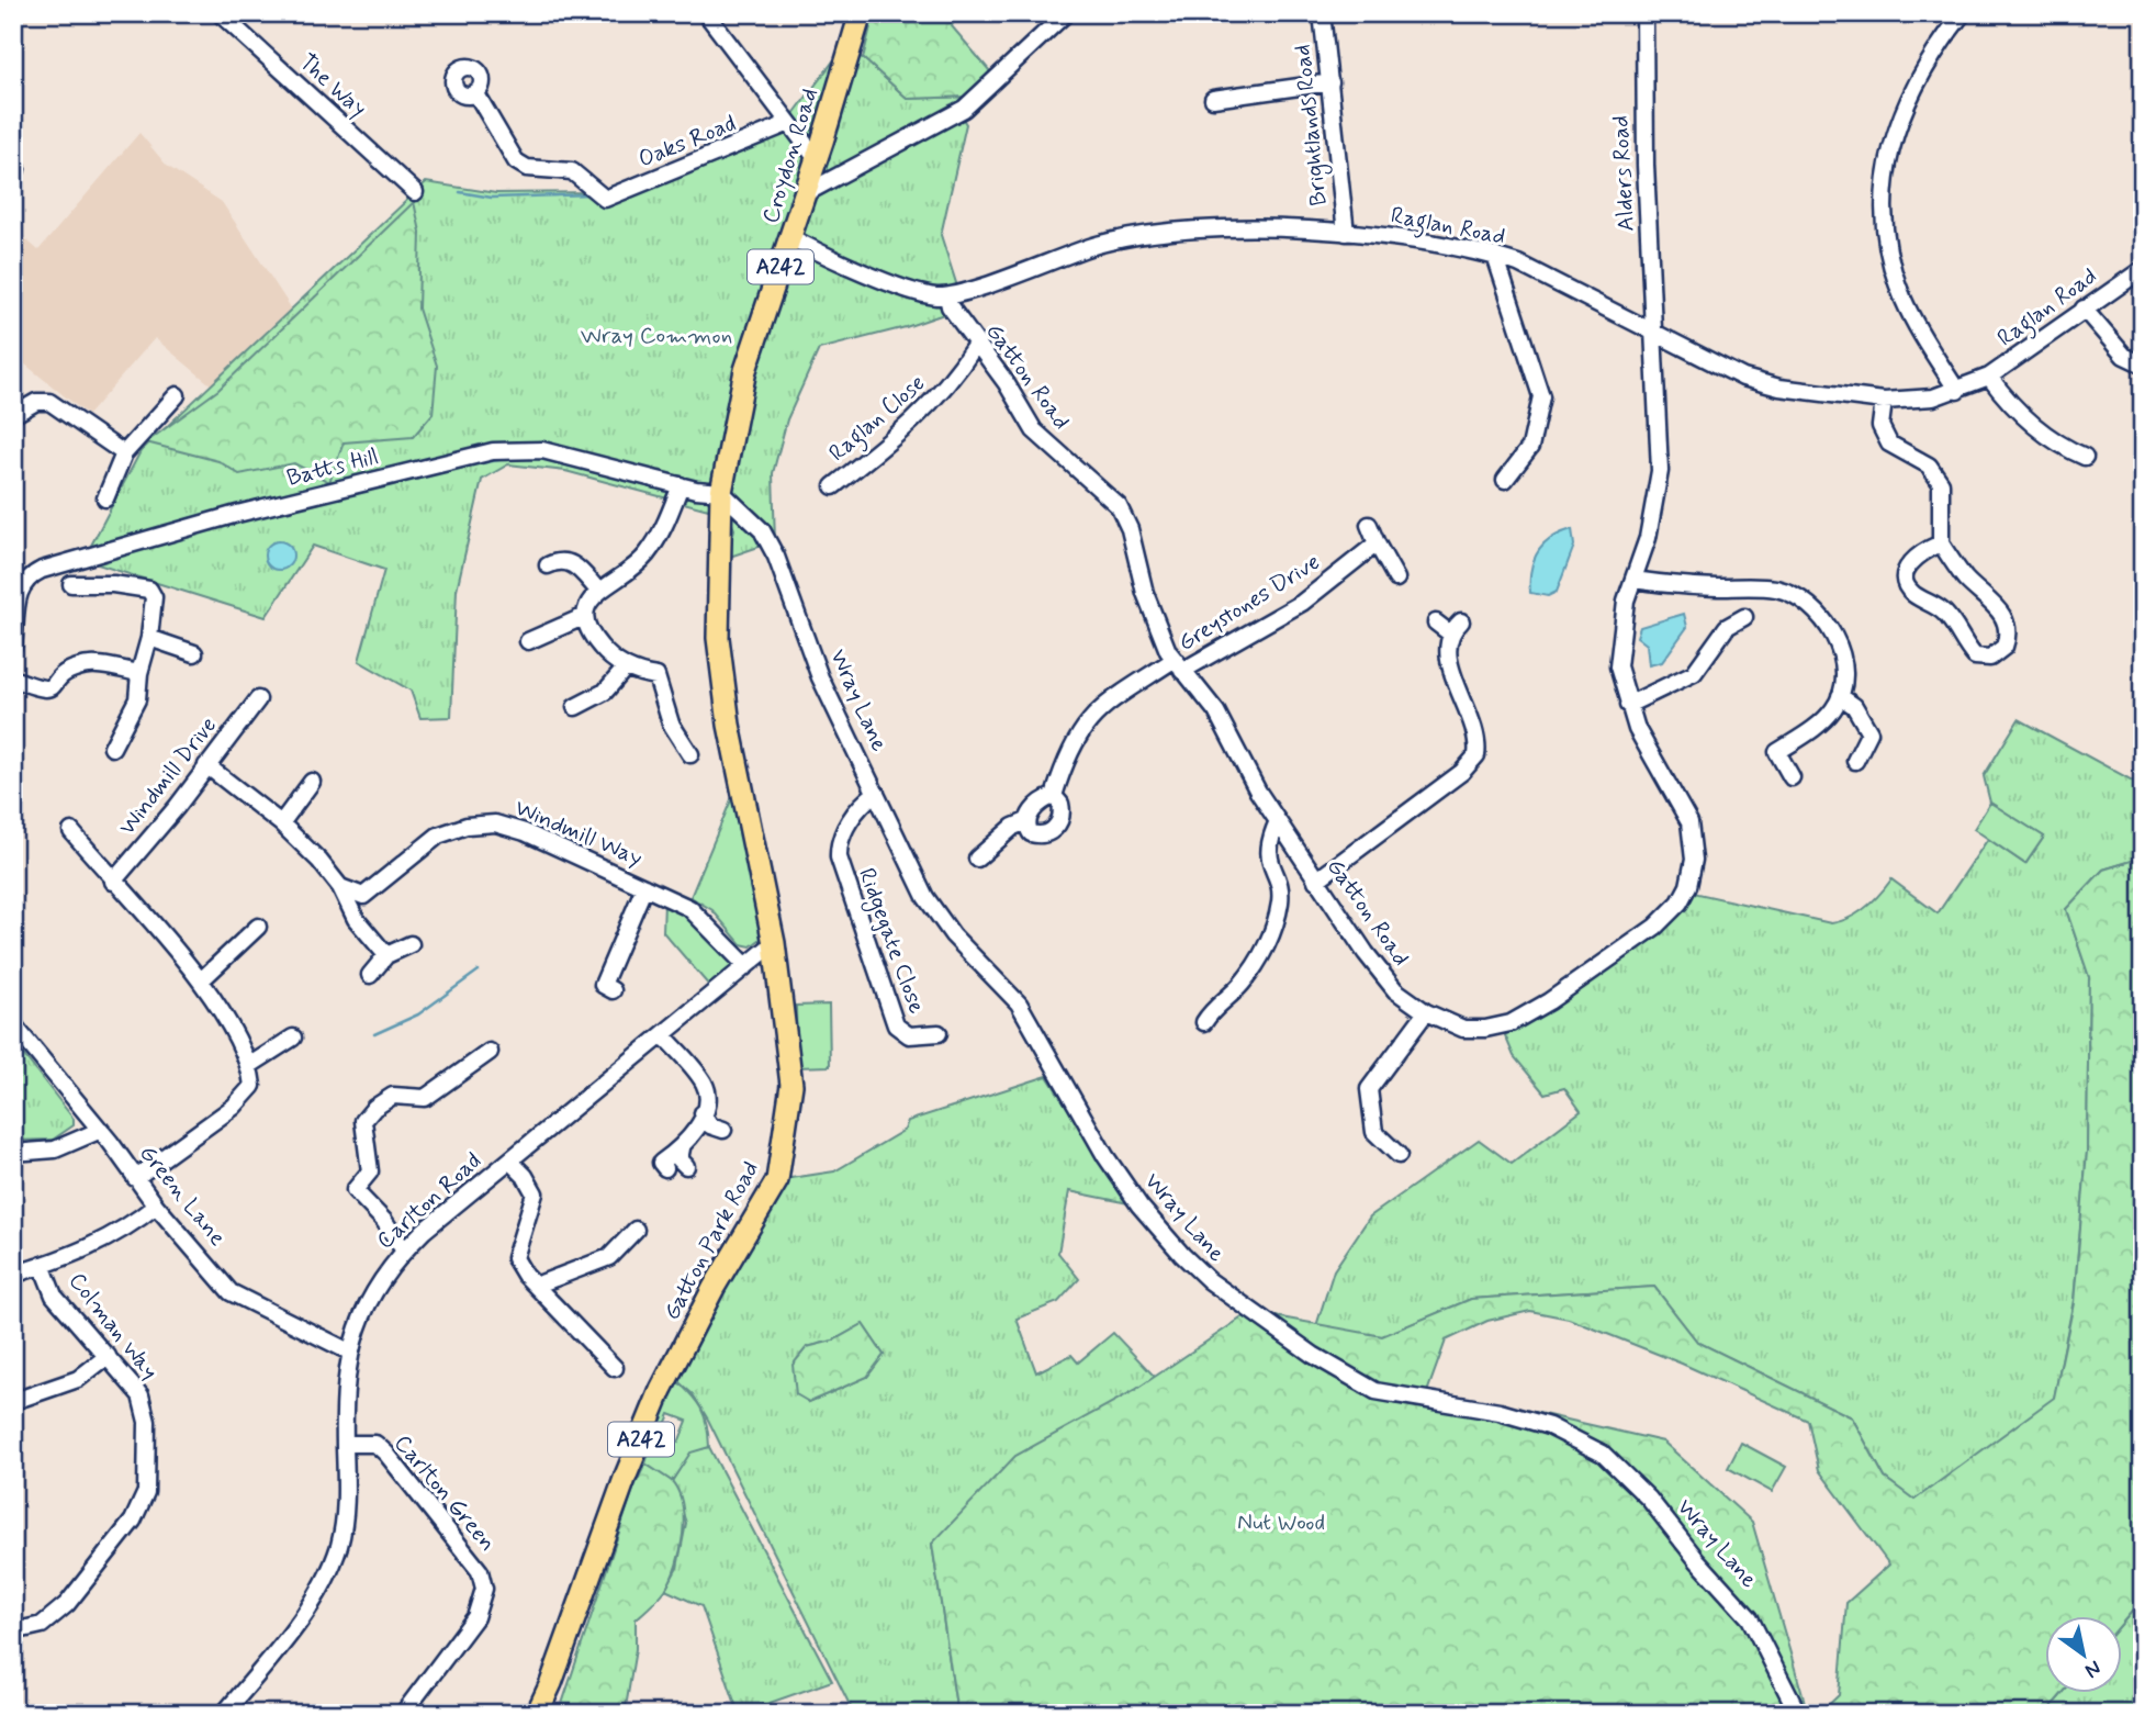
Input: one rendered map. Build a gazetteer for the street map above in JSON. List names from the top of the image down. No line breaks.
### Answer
{"streets":{"main road":["Croydon Road","A242","Gatton Park Road"],"street":["The Way","Brightlands Road","Oaks Road","Alders Road","Raglan Road","Gatton Road","Raglan Close","Batts Hill","Greystones Drive","Wray Lane","Windmill Drive","Windmill Way","Ridgegate Close","Green Lane","Carlton Road","Colman Way","Carlton Green"]},"crossings":[["Brightlands Road","Raglan Road"],["Croydon Road","Raglan Road"],["Croydon Road","Batts Hill"],["Croydon Road","Wray Lane"],["Croydon Road","Gatton Park Road"],["Alders Road","Raglan Road"],["Alders Road","Gatton Road"],["Raglan Road","Gatton Road"],["Gatton Road","Raglan Close"],["Gatton Road","Greystones Drive"],["Batts Hill","Wray Lane"],["Batts Hill","Gatton Park Road"],["Wray Lane","Ridgegate Close"],["Wray Lane","Gatton Park Road"],["Windmill Way","Carlton Road"],["Green Lane","Carlton Road"],["Carlton Road","Gatton Park Road"],["Carlton Road","Carlton Green"]],"parks":["Wray Common","Nut Wood"],"north":"bottom right"}
